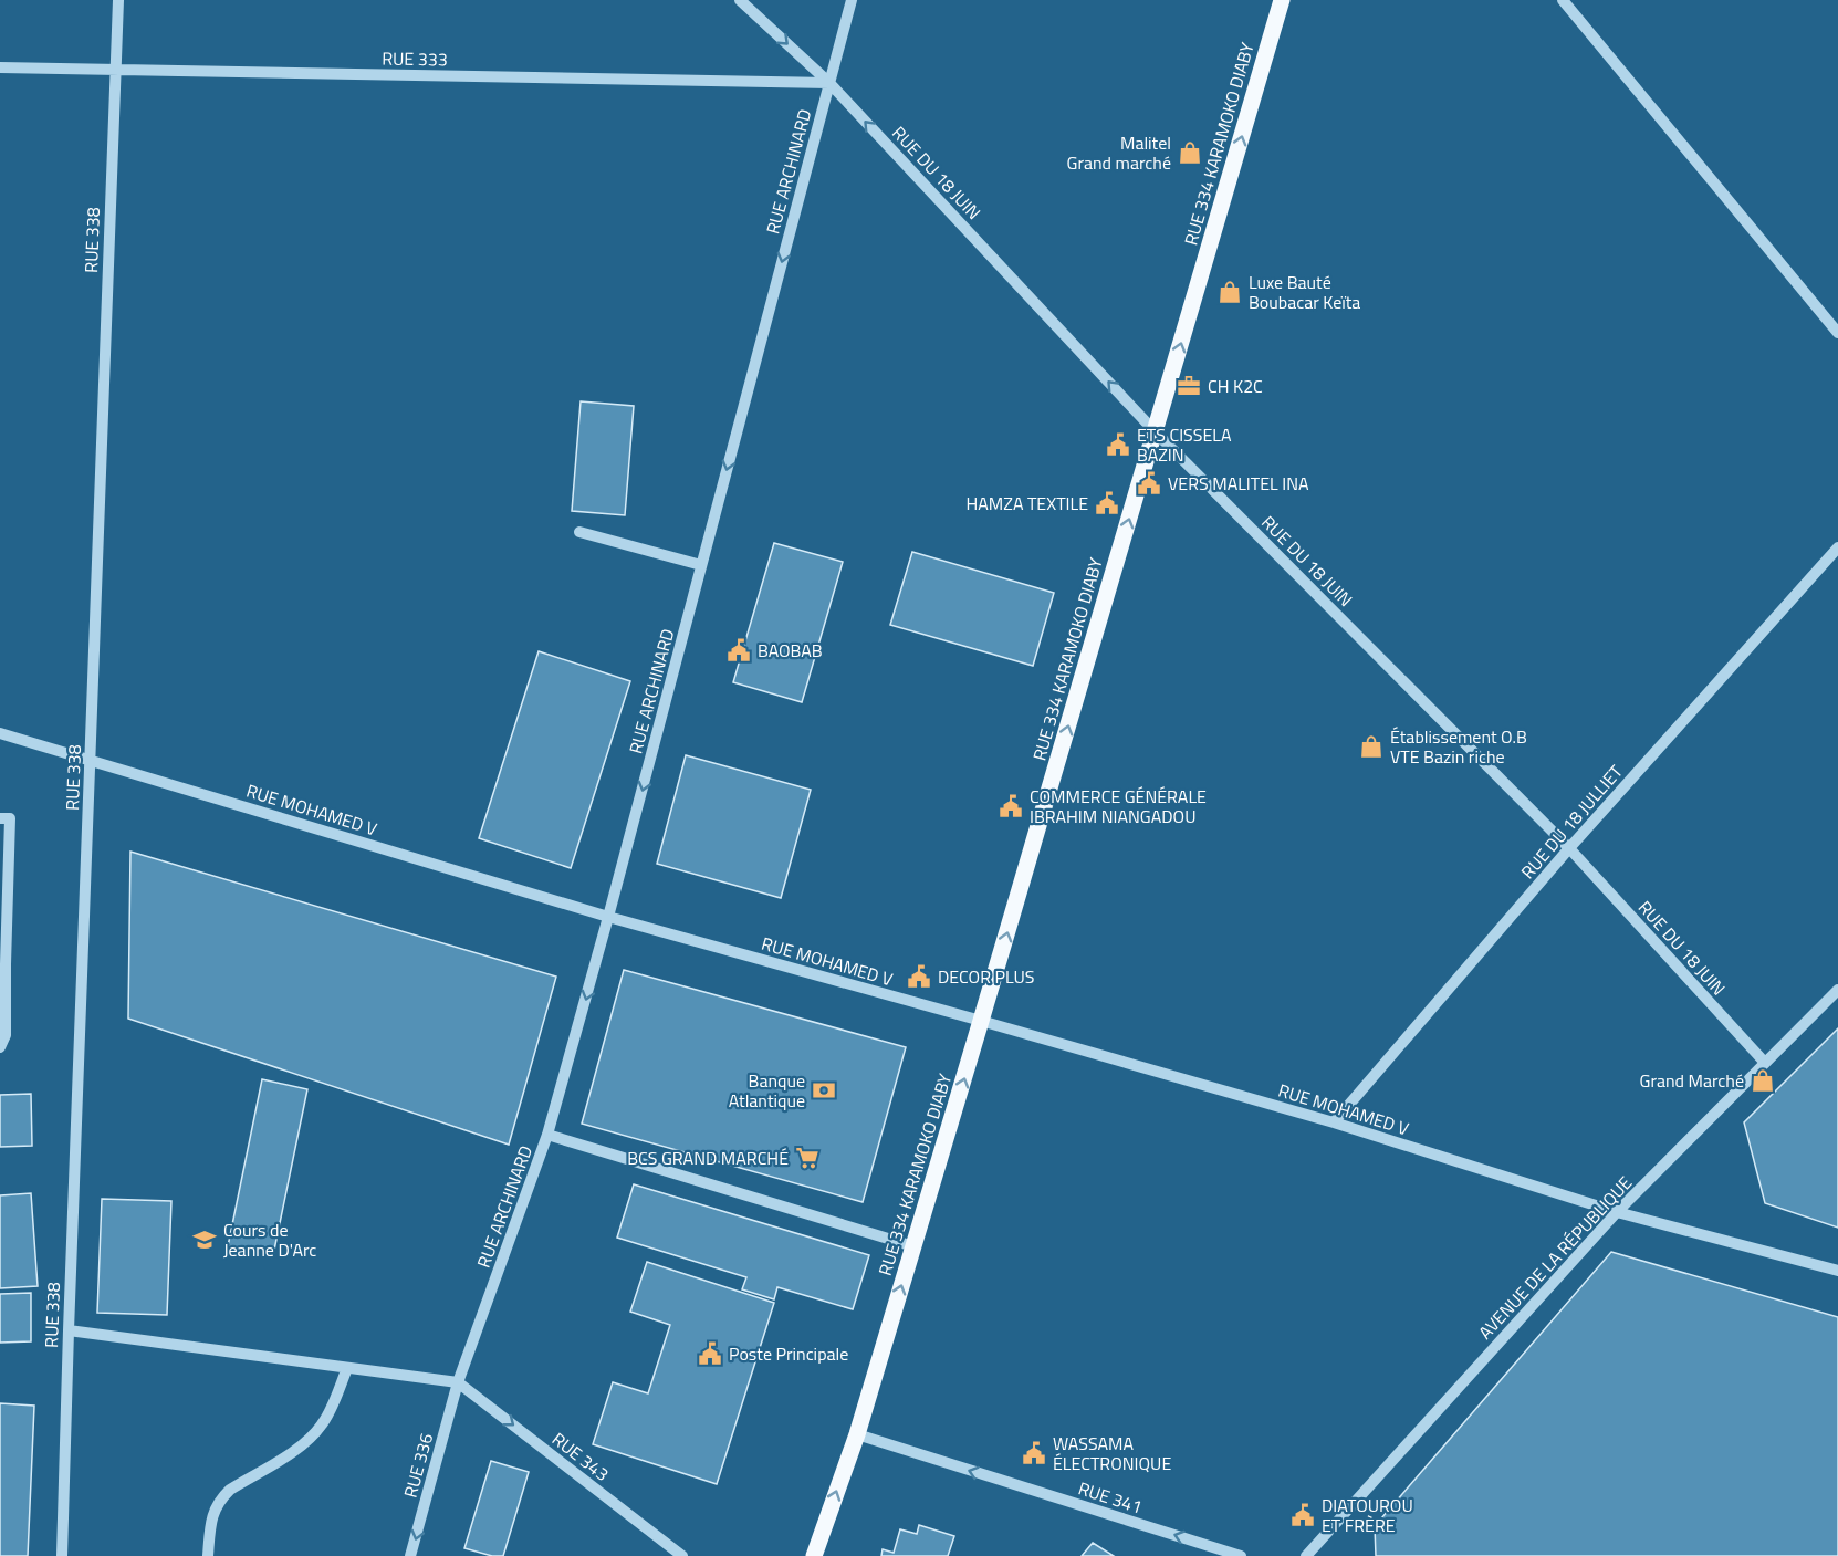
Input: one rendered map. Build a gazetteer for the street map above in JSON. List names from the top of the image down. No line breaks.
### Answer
{"streets":{"main road":["RUE 334 KARAMOKO DIABY"],"street":["RUE 333","RUE ARCHINARD","RUE DU 18 JUIN","RUE 338","RUE MOHAMED V","RUE DU 18 JULLIET","AVENUE DE LA RÉPUBLIQUE","RUE 343","RUE 336","RUE 341"]},"crossings":[["RUE 333","RUE ARCHINARD"],["RUE 333","RUE DU 18 JUIN"],["RUE 333","RUE 338"],["RUE 334 KARAMOKO DIABY","RUE DU 18 JUIN"],["RUE 334 KARAMOKO DIABY","RUE MOHAMED V"],["RUE 334 KARAMOKO DIABY","RUE 341"],["RUE ARCHINARD","RUE DU 18 JUIN"],["RUE ARCHINARD","RUE MOHAMED V"],["RUE ARCHINARD","RUE 343"],["RUE ARCHINARD","RUE 336"],["RUE DU 18 JUIN","RUE DU 18 JULLIET"],["RUE DU 18 JUIN","AVENUE DE LA RÉPUBLIQUE"],["RUE 338","RUE MOHAMED V"],["RUE MOHAMED V","RUE DU 18 JULLIET"],["RUE MOHAMED V","AVENUE DE LA RÉPUBLIQUE"],["RUE 343","RUE 336"]],"one_way":["RUE 334 KARAMOKO DIABY","RUE ARCHINARD","RUE 343","RUE 336","RUE 341"],"places":{"shop":["Malitel Grand marché","Luxe Bauté Boubacar Keïta","Établissement O.B VTE Bazin riche","Grand Marché"],"office":["CH K2C"],"public building":["ETS CISSELA BAZIN","VERS MALITEL INA","HAMZA TEXTILE","BAOBAB","COMMERCE GÉNÉRALE IBRAHIM NIANGADOU","DECOR PLUS","Poste Principale","WASSAMA ÉLECTRONIQUE","DIATOUROU ET FRÈRE"],"bank":["Banque Atlantique"],"supermarket":["BCS GRAND MARCHÉ"],"school or university":["Cours de Jeanne D'Arc"]}}
